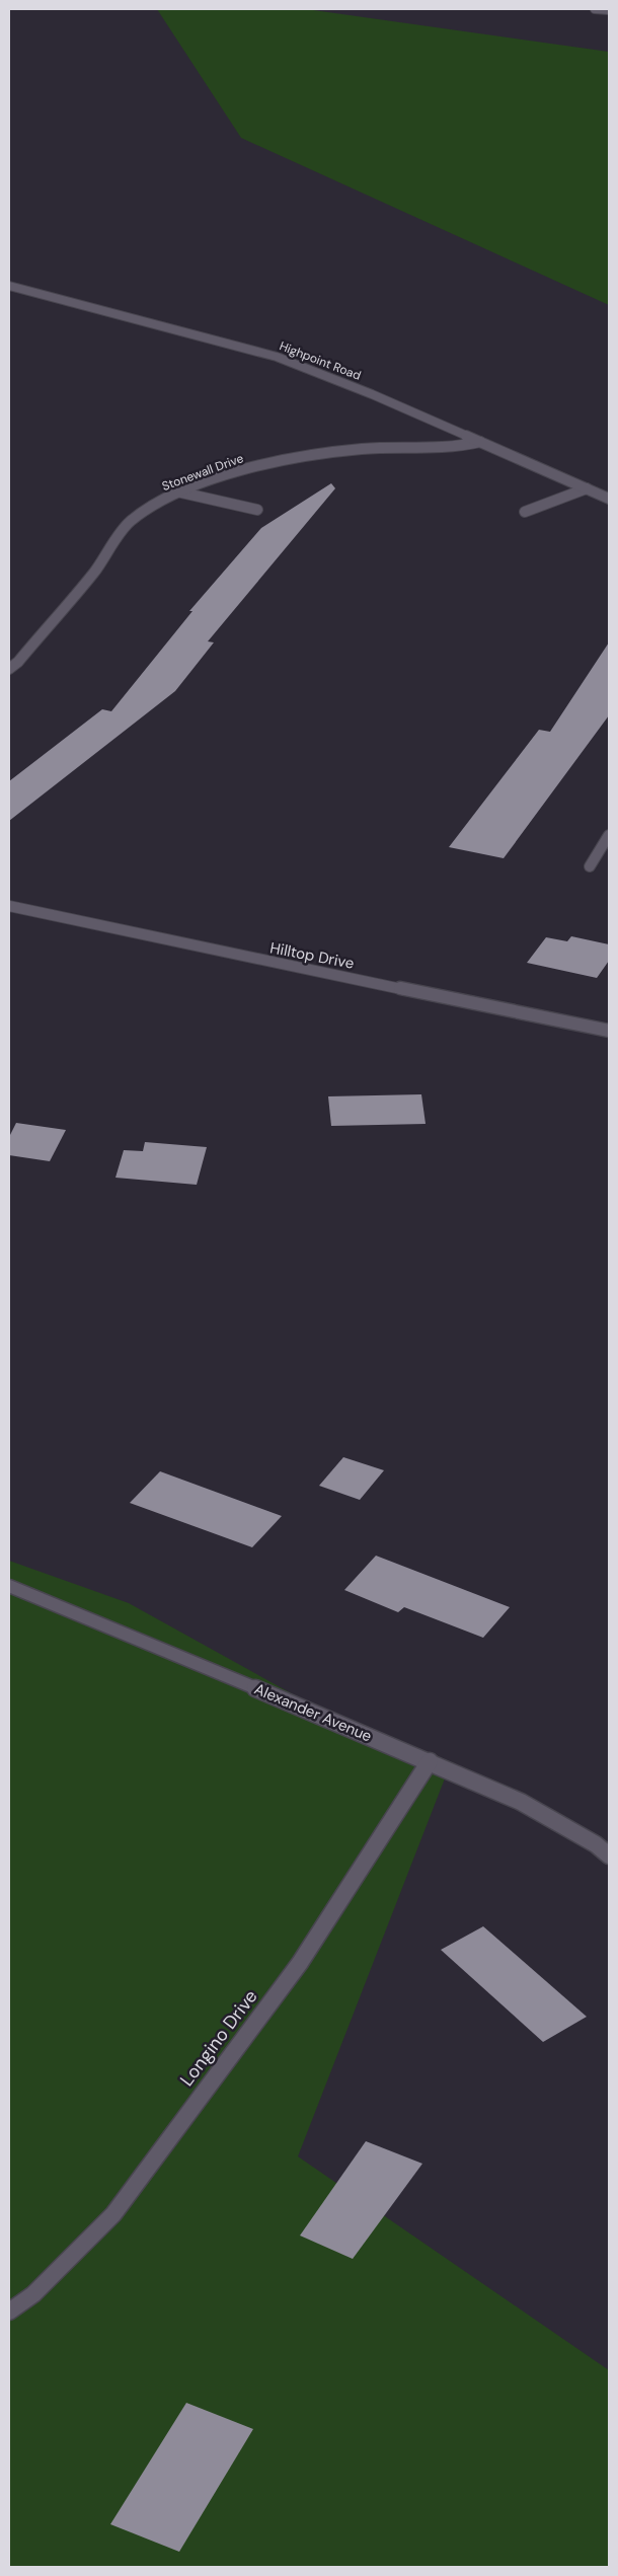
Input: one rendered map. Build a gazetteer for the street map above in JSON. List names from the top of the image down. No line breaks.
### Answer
{"streets":{"street":["Highpoint Road","Stonewall Drive","Hilltop Drive","Alexander Avenue","Longino Drive"]},"crossings":[["Highpoint Road","Stonewall Drive"],["Alexander Avenue","Longino Drive"]]}
